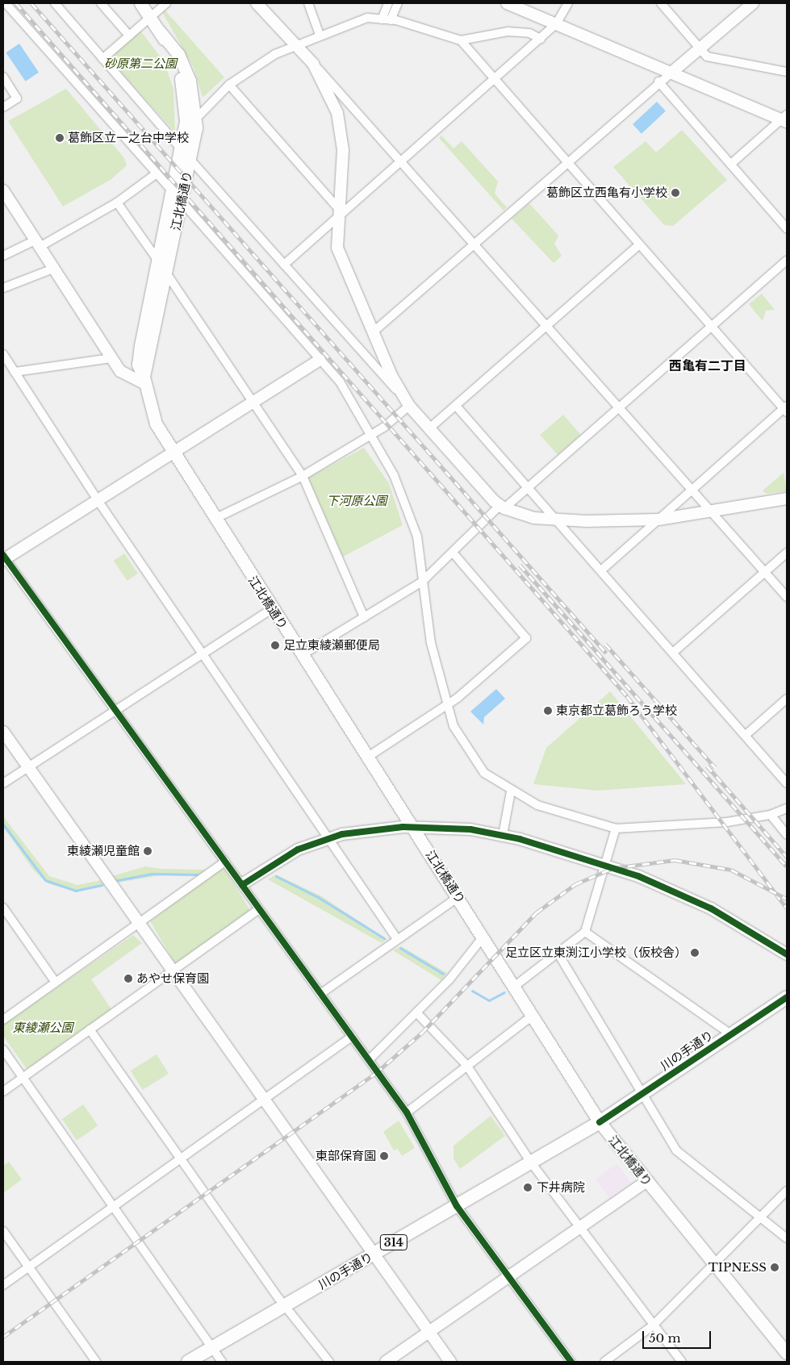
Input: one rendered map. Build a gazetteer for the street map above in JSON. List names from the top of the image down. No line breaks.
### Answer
{"streets":{"main road":["江北橋通り","川の手通り","314"]},"crossings":[["江北橋通り","川の手通り"]],"districts":["西亀有二丁目"],"parks":["砂原第二公園","下河原公園","東綾瀬公園"],"places":["葛飾区立一之台中学校","葛飾区立西亀有小学校","足立東綾瀬郵便局","東京都立葛飾ろう学校","東綾瀬児童館","足立区立東渕江小学校（仮校舎）","あやせ保育園","東部保育園","下井病院","TIPNESS"],"scale_bar":"50 m"}
